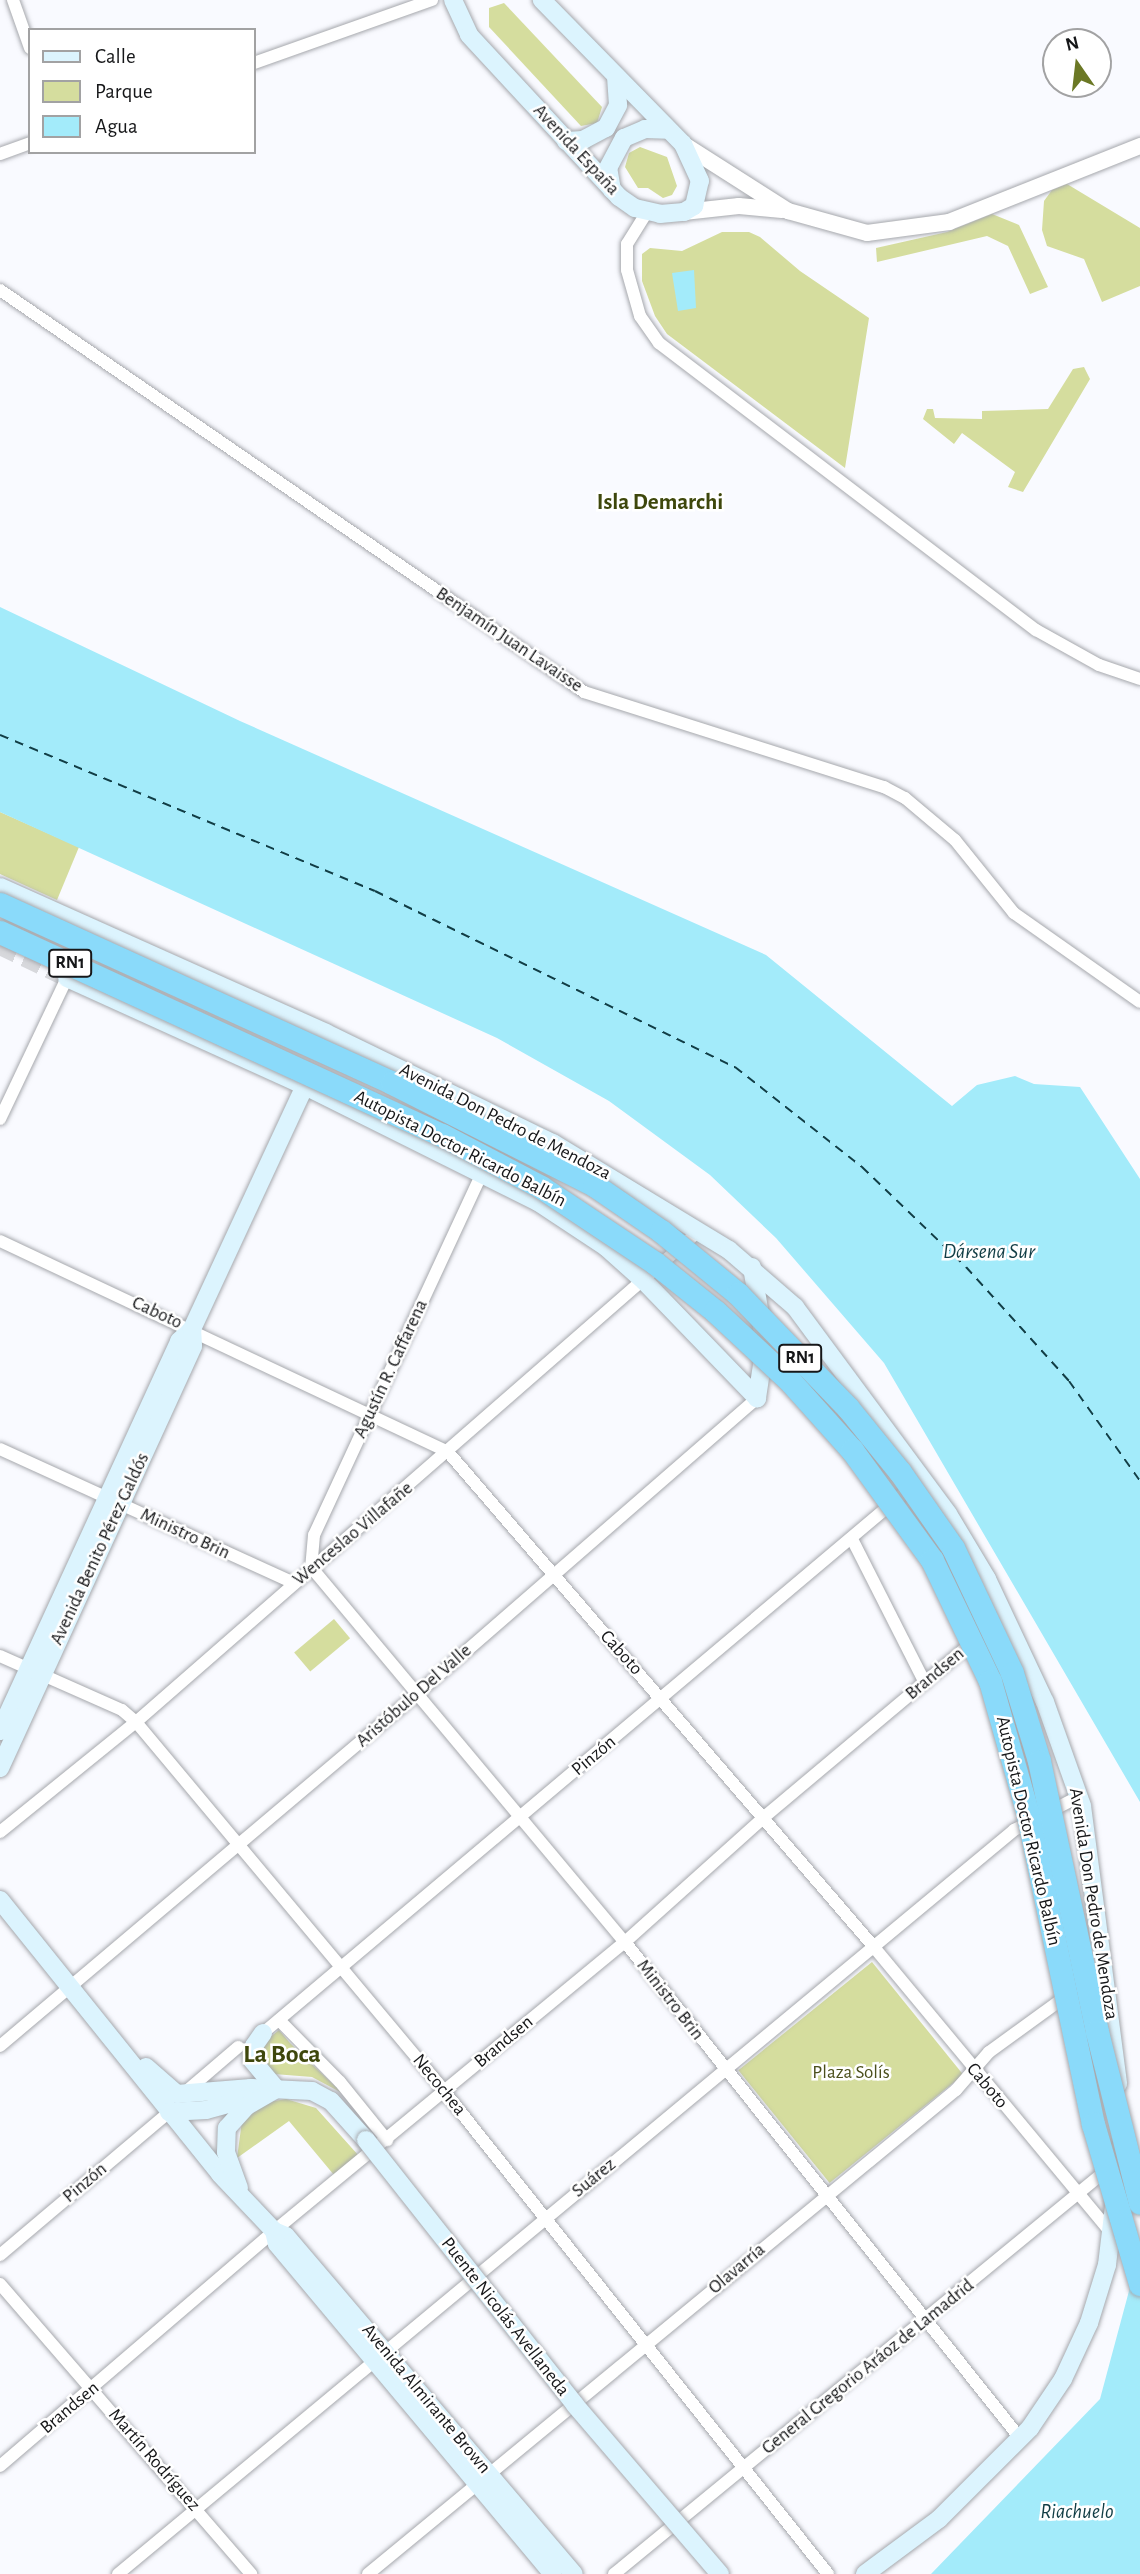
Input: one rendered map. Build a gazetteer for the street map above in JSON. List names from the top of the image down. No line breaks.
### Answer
{"streets":{"highway":["RN1","Autopista Doctor Ricardo Balbín"],"main road":["Avenida España","Avenida Don Pedro de Mendoza","Avenida Benito Pérez Galdós","Aristóbulo Del Valle","Puente Nicolás Avellaneda","Avenida Almirante Brown"],"street":["Benjamín Juan Lavaisse","Caboto","Agustín R. Caffarena","Ministro Brin","Wenceslao Villafañe","Brandsen","Pinzón","Necochea","Suárez","Olavarría","General Gregorio Aráoz de Lamadrid","Martín Rodríguez"]},"crossings":[["Avenida Don Pedro de Mendoza","Caboto"],["Avenida Don Pedro de Mendoza","Ministro Brin"],["Avenida Don Pedro de Mendoza","Wenceslao Villafañe"],["Avenida Don Pedro de Mendoza","Brandsen"],["Avenida Don Pedro de Mendoza","Aristóbulo Del Valle"],["Avenida Don Pedro de Mendoza","Pinzón"],["Avenida Don Pedro de Mendoza","Suárez"],["Avenida Don Pedro de Mendoza","Olavarría"],["Avenida Don Pedro de Mendoza","General Gregorio Aráoz de Lamadrid"],["Caboto","Agustín R. Caffarena"],["Caboto","Wenceslao Villafañe"],["Caboto","Avenida Benito Pérez Galdós"],["Caboto","Brandsen"],["Caboto","Aristóbulo Del Valle"],["Caboto","Pinzón"],["Caboto","Suárez"],["Caboto","Olavarría"],["Caboto","General Gregorio Aráoz de Lamadrid"],["Agustín R. Caffarena","Ministro Brin"],["Agustín R. Caffarena","Wenceslao Villafañe"],["Ministro Brin","Wenceslao Villafañe"],["Ministro Brin","Avenida Benito Pérez Galdós"],["Ministro Brin","Brandsen"],["Ministro Brin","Aristóbulo Del Valle"],["Ministro Brin","Pinzón"],["Ministro Brin","Suárez"],["Ministro Brin","Olavarría"],["Ministro Brin","General Gregorio Aráoz de Lamadrid"],["Wenceslao Villafañe","Necochea"],["Avenida Benito Pérez Galdós","Necochea"],["Brandsen","Necochea"],["Brandsen","Avenida Almirante Brown"],["Brandsen","Martín Rodríguez"],["Aristóbulo Del Valle","Necochea"],["Aristóbulo Del Valle","Avenida Almirante Brown"],["Pinzón","Necochea"],["Pinzón","Puente Nicolás Avellaneda"],["Pinzón","Avenida Almirante Brown"],["Necochea","Suárez"],["Necochea","Olavarría"],["Necochea","General Gregorio Aráoz de Lamadrid"],["Suárez","Avenida Almirante Brown"],["Suárez","Martín Rodríguez"],["Olavarría","Avenida Almirante Brown"],["Puente Nicolás Avellaneda","Avenida Almirante Brown"]],"districts":["Isla Demarchi","La Boca"],"water":["Dársena Sur","Riachuelo"],"parks":["Plaza Solís"],"legend":["Calle","Parque","Agua"],"north":"top"}
